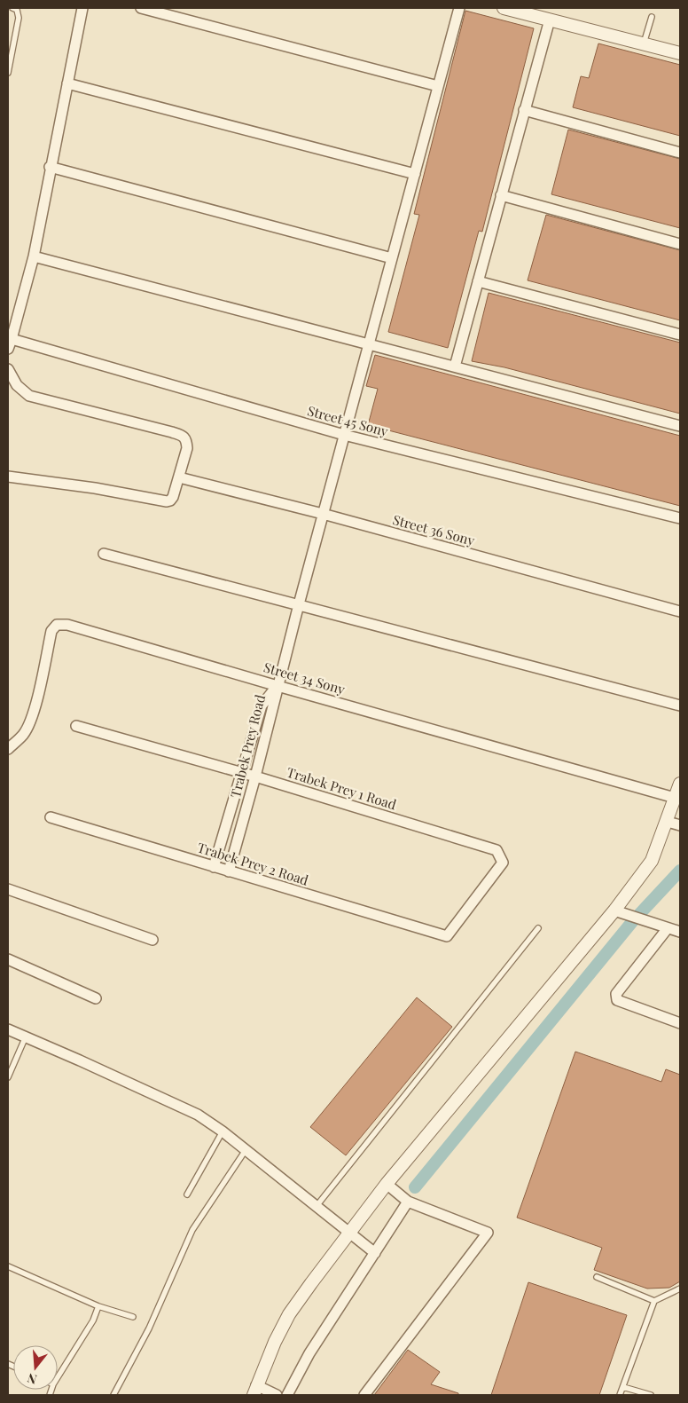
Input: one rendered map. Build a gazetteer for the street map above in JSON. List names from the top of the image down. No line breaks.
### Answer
{"streets":{"street":["Street 45 Sony","Street 36 Sony","Street 34 Sony","Trabek Prey Road","Trabek Prey 1 Road","Trabek Prey 2 Road"]},"crossings":[["Street 34 Sony","Trabek Prey Road"],["Trabek Prey Road","Trabek Prey 1 Road"],["Trabek Prey Road","Trabek Prey 2 Road"],["Trabek Prey 1 Road","Trabek Prey 2 Road"]],"north":"bottom"}
